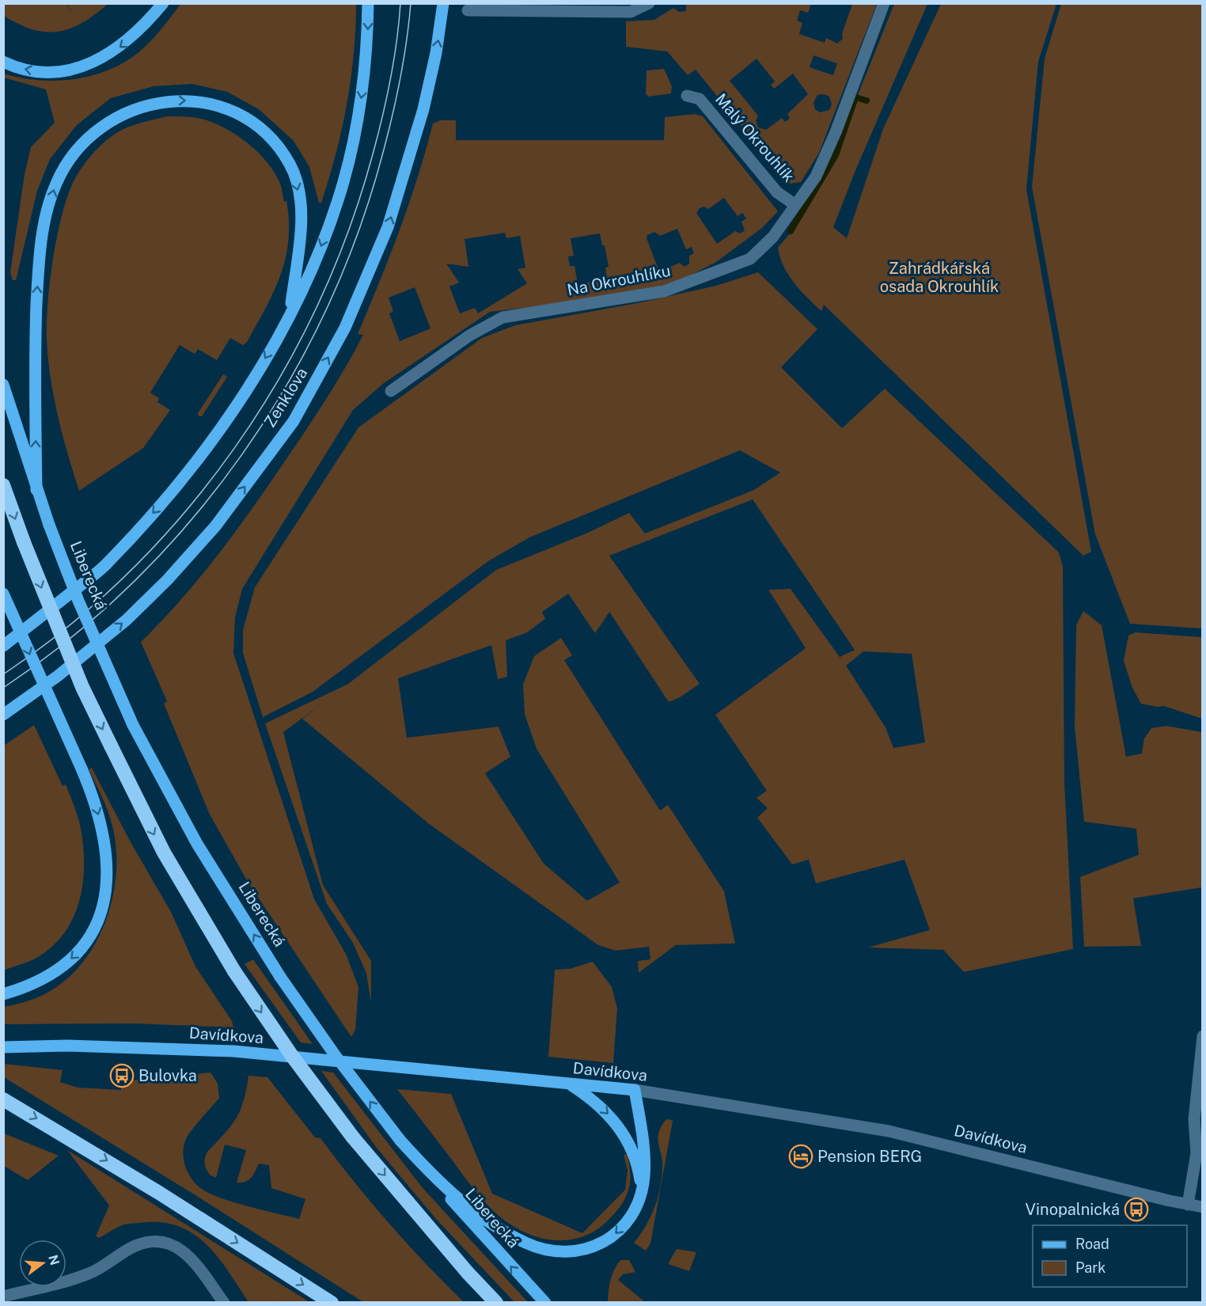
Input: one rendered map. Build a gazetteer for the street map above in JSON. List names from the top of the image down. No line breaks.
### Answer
{"streets":{"main road":["Zenklova","Liberecká","Davídkova"],"street":["Malý Okrouhlík","Na Okrouhlíku"]},"crossings":[["Malý Okrouhlík","Na Okrouhlíku"]],"one_way":["Liberecká"],"parks":["Zahrádkářská osada Okrouhlík"],"places":{"bus stop":["Bulovka","Vinopalnická"],"hotel":["Pension BERG"]},"legend":["Road","Park"],"north":"right"}
